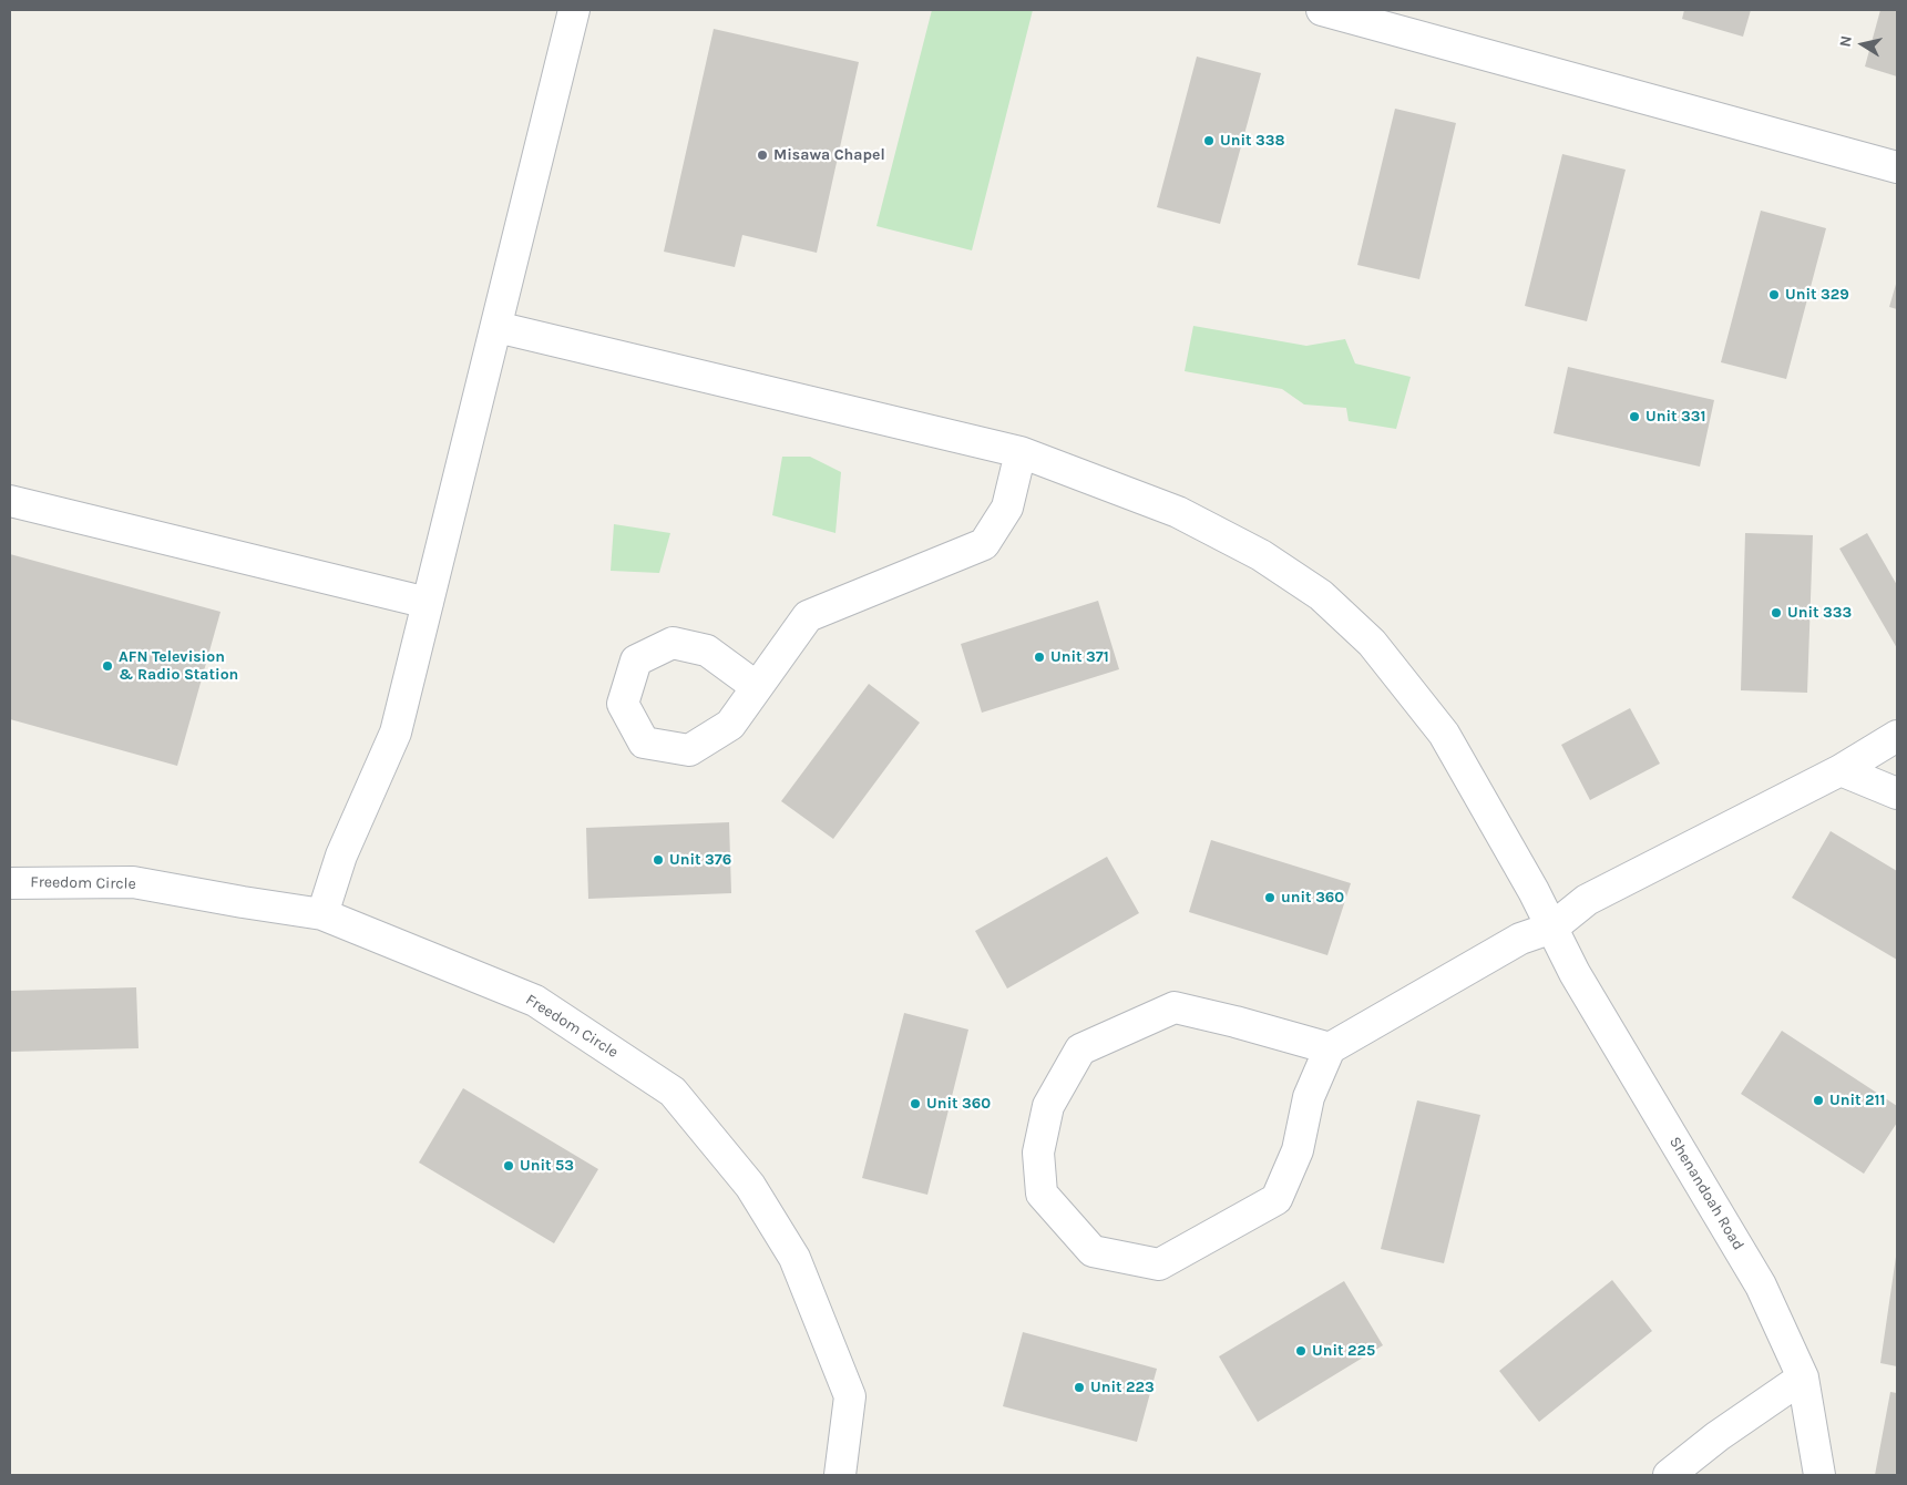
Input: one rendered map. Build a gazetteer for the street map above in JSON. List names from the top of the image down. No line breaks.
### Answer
{"streets":{"street":["Freedom Circle","Shenandoah Road"]},"places":["Unit 338","Misawa Chapel","Unit 329","Unit 331","Unit 333","Unit 371","AFN Television & Radio Station","Unit 376","unit 360","Unit 211","Unit 360","Unit 53","Unit 225","Unit 223"],"north":"left"}
